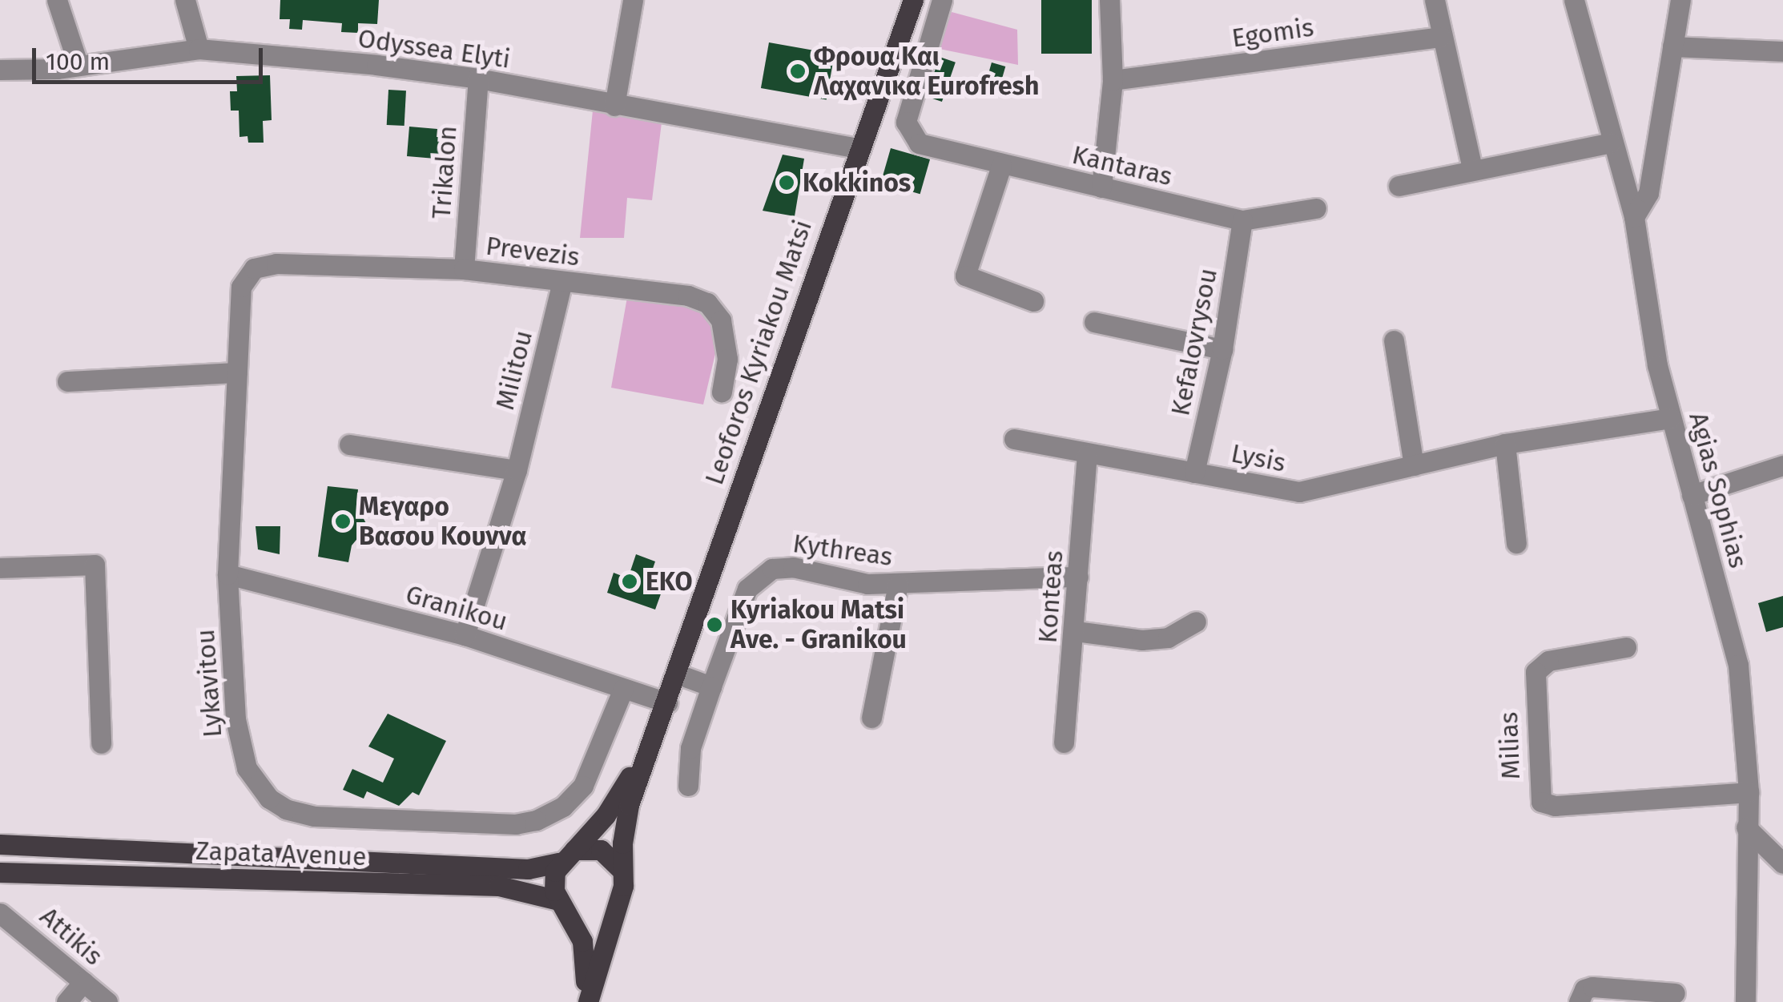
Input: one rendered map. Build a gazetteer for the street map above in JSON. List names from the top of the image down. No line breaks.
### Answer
{"streets":{"main road":["Leoforos Kyriakou Matsi","Zapata Avenue"],"street":["Egomis","Odyssea Elyti","Kantaras","Trikalon","Prevezis","Kefalovrysou","Militou","Lysis","Agias Sophias","Kythreas","Konteas","Granikou","Lykavitou","Milias","Attikis"]},"crossings":[["Odyssea Elyti","Trikalon"],["Odyssea Elyti","Leoforos Kyriakou Matsi"],["Kantaras","Kefalovrysou"],["Trikalon","Prevezis"],["Prevezis","Militou"],["Prevezis","Lykavitou"],["Kefalovrysou","Lysis"],["Leoforos Kyriakou Matsi","Granikou"],["Leoforos Kyriakou Matsi","Zapata Avenue"],["Militou","Granikou"],["Lysis","Agias Sophias"],["Lysis","Konteas"],["Agias Sophias","Milias"],["Kythreas","Konteas"],["Granikou","Lykavitou"]],"places":["Φρουα Και Λαχανικα Eurofresh","Kokkinos","Μεγαρο Βασου Κουννα","EKO","Kyriakou Matsi Ave. - Granikou"],"scale_bar":"100 m"}
